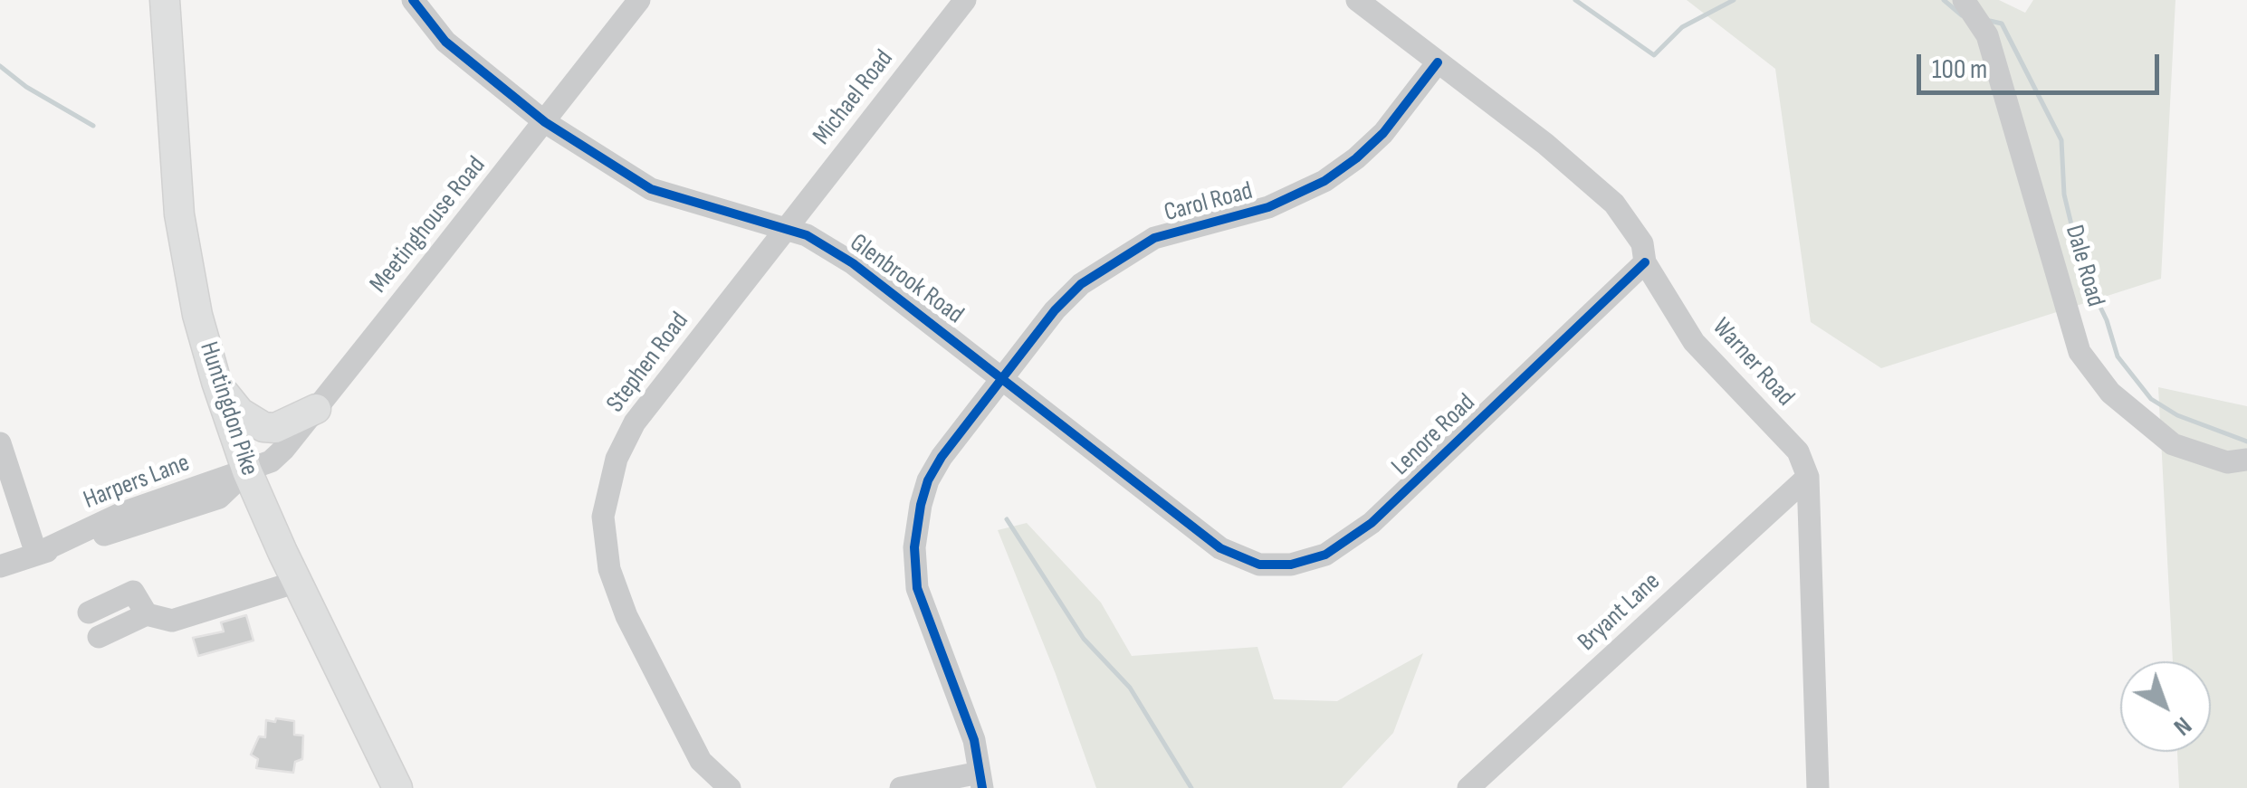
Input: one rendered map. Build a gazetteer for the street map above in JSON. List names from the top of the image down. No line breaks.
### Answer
{"streets":{"main road":["Huntingdon Pike"],"street":["Michael Road","Carol Road","Meetinghouse Road","Dale Road","Glenbrook Road","Stephen Road","Warner Road","Lenore Road","Harpers Lane","Bryant Lane"]},"crossings":[["Michael Road","Glenbrook Road"],["Michael Road","Stephen Road"],["Carol Road","Glenbrook Road"],["Carol Road","Warner Road"],["Meetinghouse Road","Glenbrook Road"],["Meetinghouse Road","Huntingdon Pike"],["Meetinghouse Road","Harpers Lane"],["Glenbrook Road","Stephen Road"],["Glenbrook Road","Lenore Road"],["Warner Road","Lenore Road"],["Warner Road","Bryant Lane"],["Huntingdon Pike","Harpers Lane"]],"scale_bar":"100 m","north":"bottom right"}
